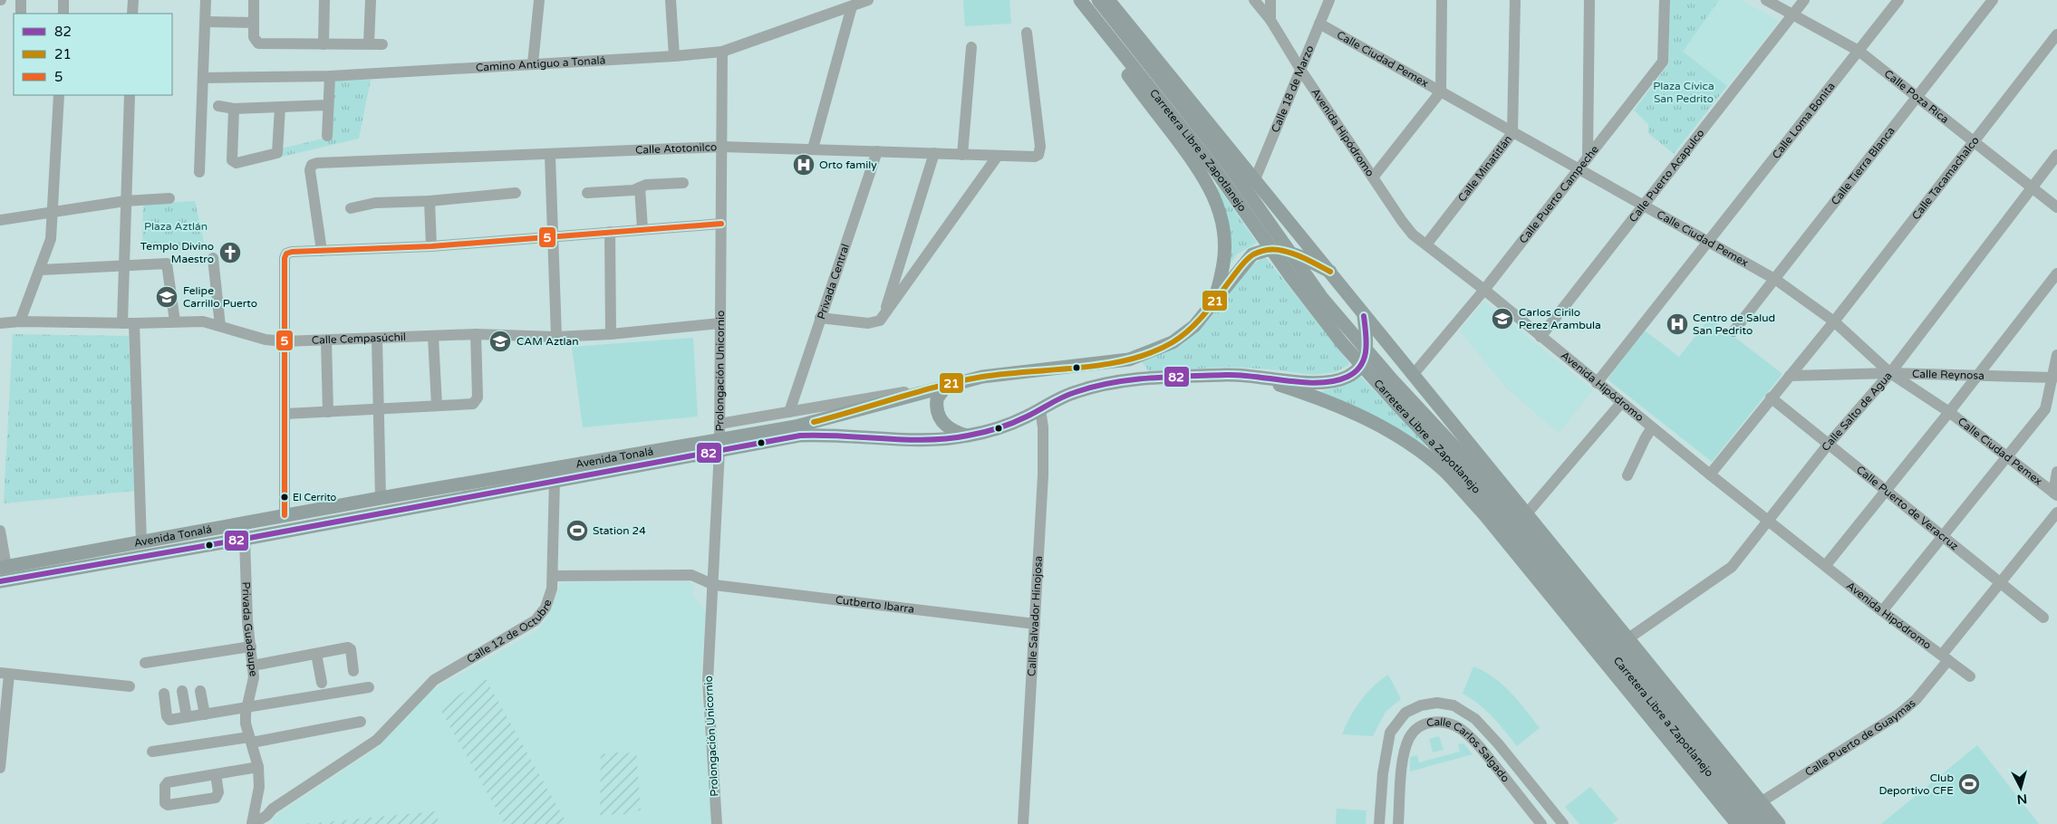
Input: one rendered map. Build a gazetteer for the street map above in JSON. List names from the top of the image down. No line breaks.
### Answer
{"streets":{"main road":["Carretera Libre a Zapotlanejo","Avenida Tonalá"],"street":["Calle Ciudad Pemex","Camino Antiguo a Tonalá","Calle 18 de Marzo","Calle Poza Rica","Calle Loma Bonita","Avenida Hipódromo","Calle Atotonilco","Calle Tierra Blanca","Calle Minatitlán","Calle Puerto Acapulco","Calle Tacamachalco","Calle Puerto Campeche","Privada Central","Calle Cempasúchil","Prolongación Unicornio","Calle Reynosa","Calle Salto de Agua","Calle Puerto de Veracruz","Cutberto Ibarra","Calle Salvador Hinojosa","Privada Guadaupe","Calle 12 de Octubre","Calle Puerto de Guaymas","Calle Carlos Salgado"]},"crossings":[["Calle Ciudad Pemex","Calle 18 de Marzo"],["Calle Ciudad Pemex","Calle Loma Bonita"],["Calle Ciudad Pemex","Calle Tierra Blanca"],["Calle Ciudad Pemex","Calle Minatitlán"],["Calle Ciudad Pemex","Calle Puerto Acapulco"],["Calle Ciudad Pemex","Calle Tacamachalco"],["Calle Ciudad Pemex","Calle Puerto Campeche"],["Calle Ciudad Pemex","Calle Reynosa"],["Calle Ciudad Pemex","Calle Salto de Agua"],["Camino Antiguo a Tonalá","Prolongación Unicornio"],["Calle 18 de Marzo","Avenida Hipódromo"],["Calle 18 de Marzo","Carretera Libre a Zapotlanejo"],["Calle Poza Rica","Calle Loma Bonita"],["Calle Poza Rica","Calle Tierra Blanca"],["Calle Poza Rica","Calle Puerto Acapulco"],["Calle Poza Rica","Calle Tacamachalco"],["Calle Poza Rica","Calle Salto de Agua"],["Calle Loma Bonita","Avenida Hipódromo"],["Avenida Hipódromo","Calle Minatitlán"],["Avenida Hipódromo","Calle Puerto Acapulco"],["Avenida Hipódromo","Calle Tacamachalco"],["Avenida Hipódromo","Calle Puerto Campeche"],["Avenida Hipódromo","Calle Salto de Agua"],["Avenida Hipódromo","Calle Puerto de Guaymas"],["Calle Atotonilco","Privada Central"],["Calle Atotonilco","Prolongación Unicornio"],["Carretera Libre a Zapotlanejo","Calle Puerto Campeche"],["Carretera Libre a Zapotlanejo","Calle Salto de Agua"],["Carretera Libre a Zapotlanejo","Avenida Tonalá"],["Carretera Libre a Zapotlanejo","Calle Puerto de Guaymas"],["Calle Tacamachalco","Calle Reynosa"],["Calle Tacamachalco","Calle Puerto de Veracruz"],["Calle Cempasúchil","Prolongación Unicornio"],["Prolongación Unicornio","Avenida Tonalá"],["Prolongación Unicornio","Cutberto Ibarra"],["Calle Reynosa","Calle Salto de Agua"],["Calle Salto de Agua","Calle Puerto de Veracruz"],["Avenida Tonalá","Calle Salvador Hinojosa"],["Avenida Tonalá","Privada Guadaupe"],["Avenida Tonalá","Calle 12 de Octubre"],["Calle Puerto de Veracruz","Calle Puerto de Guaymas"],["Cutberto Ibarra","Calle Salvador Hinojosa"],["Cutberto Ibarra","Calle 12 de Octubre"],["Privada Guadaupe","Calle 12 de Octubre"]],"parks":["Plaza Cívica San Pedrito","Plaza Aztlán"],"places":{"hospital":["Orto family","Centro de Salud San Pedrito"],"church":["Templo Divino Maestro"],"school or university":["Felipe Carrillo Puerto","Carlos Cirilo Perez Arambula","CAM Aztlan"],"other":["El Cerrito"],"sports":["Station 24","Club Deportivo CFE"]},"lines":["transit line 5","transit line 21","transit line 82"],"legend":["82","21","5"],"north":"bottom"}
